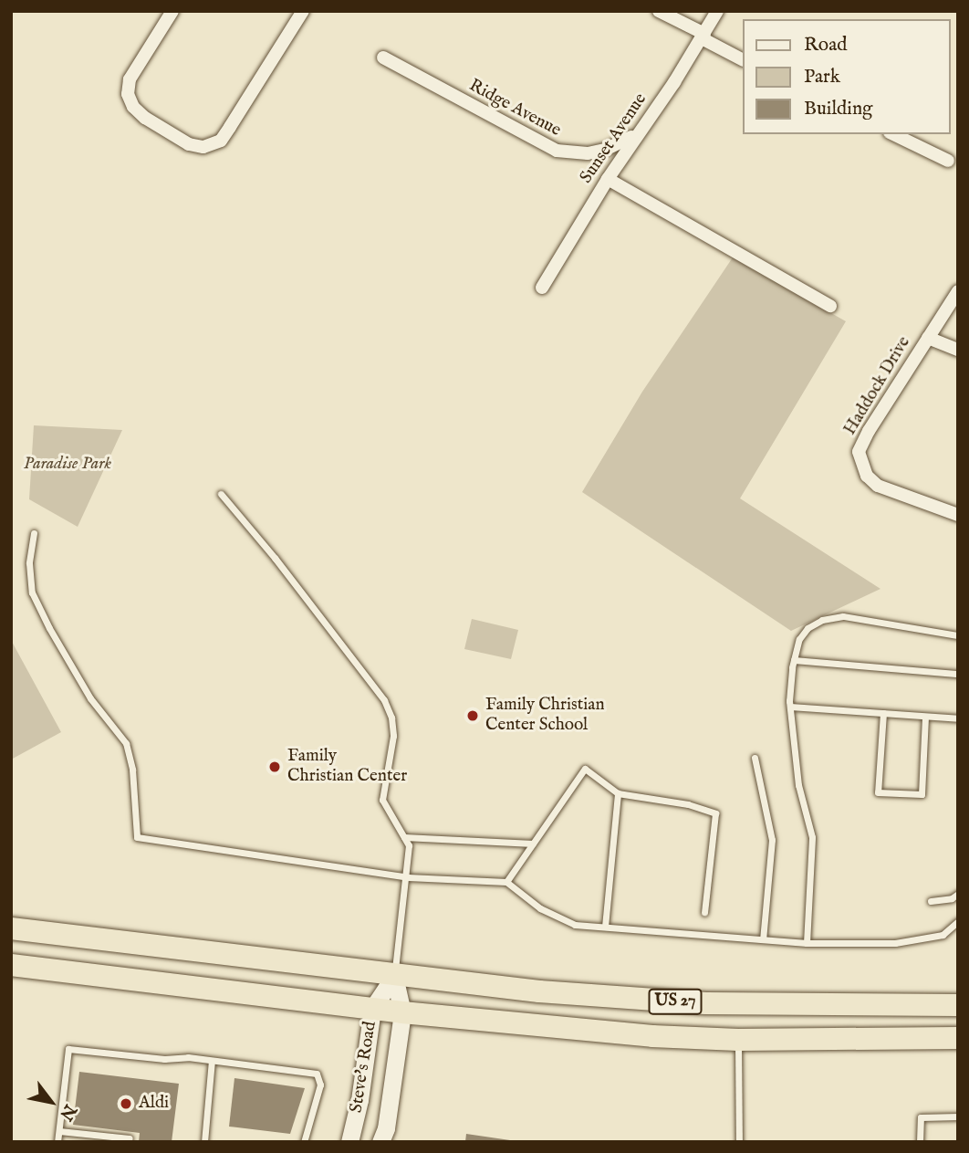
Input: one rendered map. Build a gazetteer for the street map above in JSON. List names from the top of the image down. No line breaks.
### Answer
{"streets":{"highway":["US 27"],"street":["Ridge Avenue","Sunset Avenue","Haddock Drive","Steve's Road"]},"crossings":[["Ridge Avenue","Sunset Avenue"],["US 27","Steve's Road"]],"parks":["Paradise Park"],"places":["Family Christian Center School","Family Christian Center","Aldi"],"legend":["Road","Park","Building"],"north":"bottom right"}
